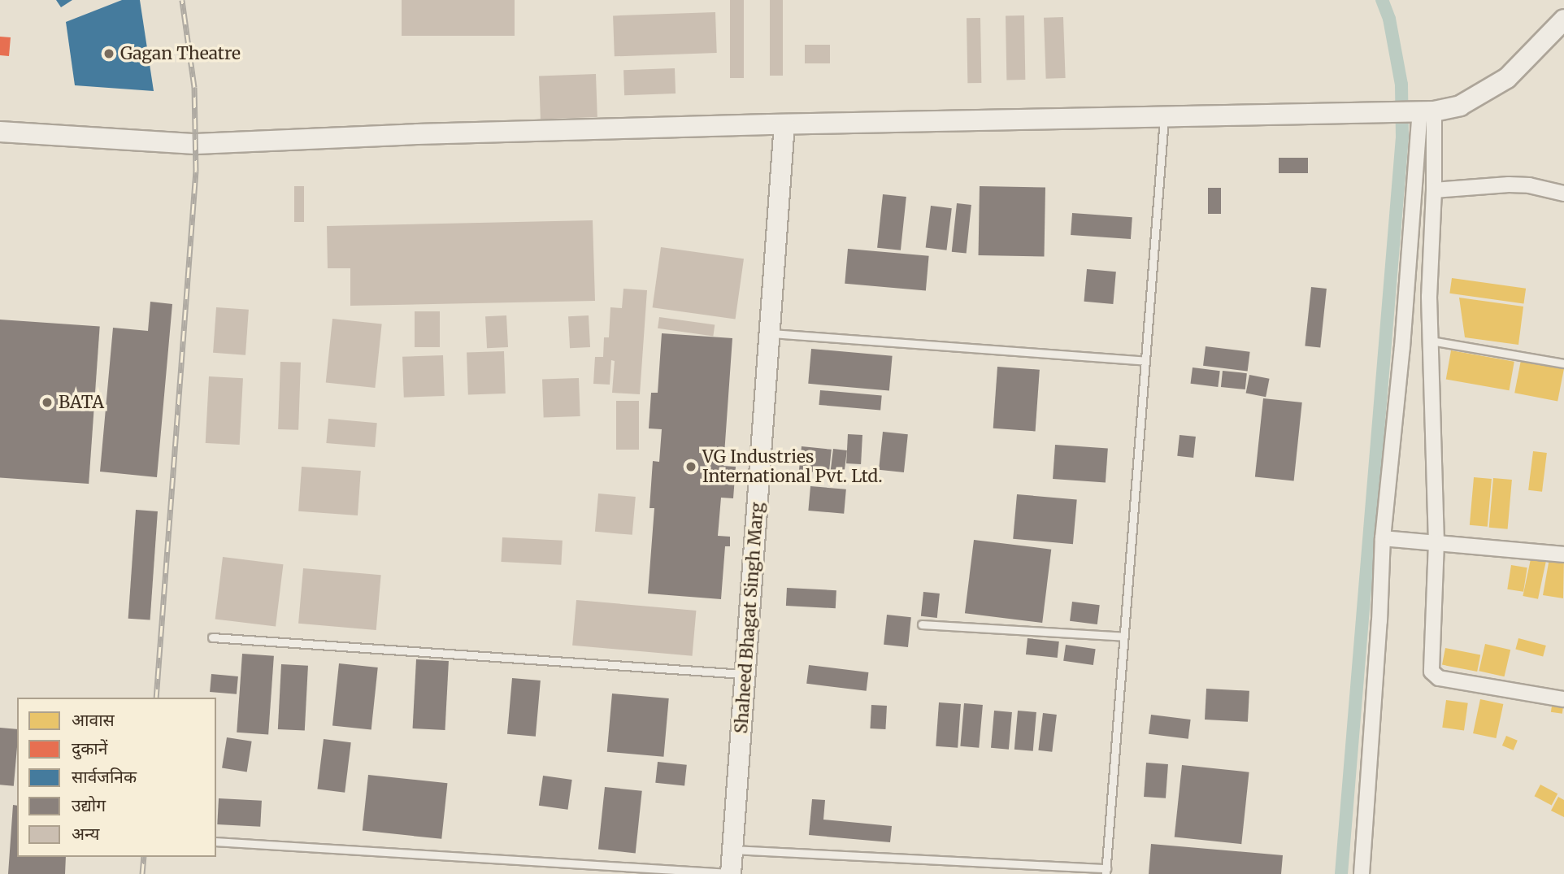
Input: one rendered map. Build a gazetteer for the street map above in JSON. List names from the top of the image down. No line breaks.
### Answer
{"streets":{"street":["Shaheed Bhagat Singh Marg"]},"places":["Gagan Theatre","BATA","VG Industries International Pvt. Ltd."],"legend":["आवास","दुकानें","सार्वजनिक","उद्योग","अन्य"]}
